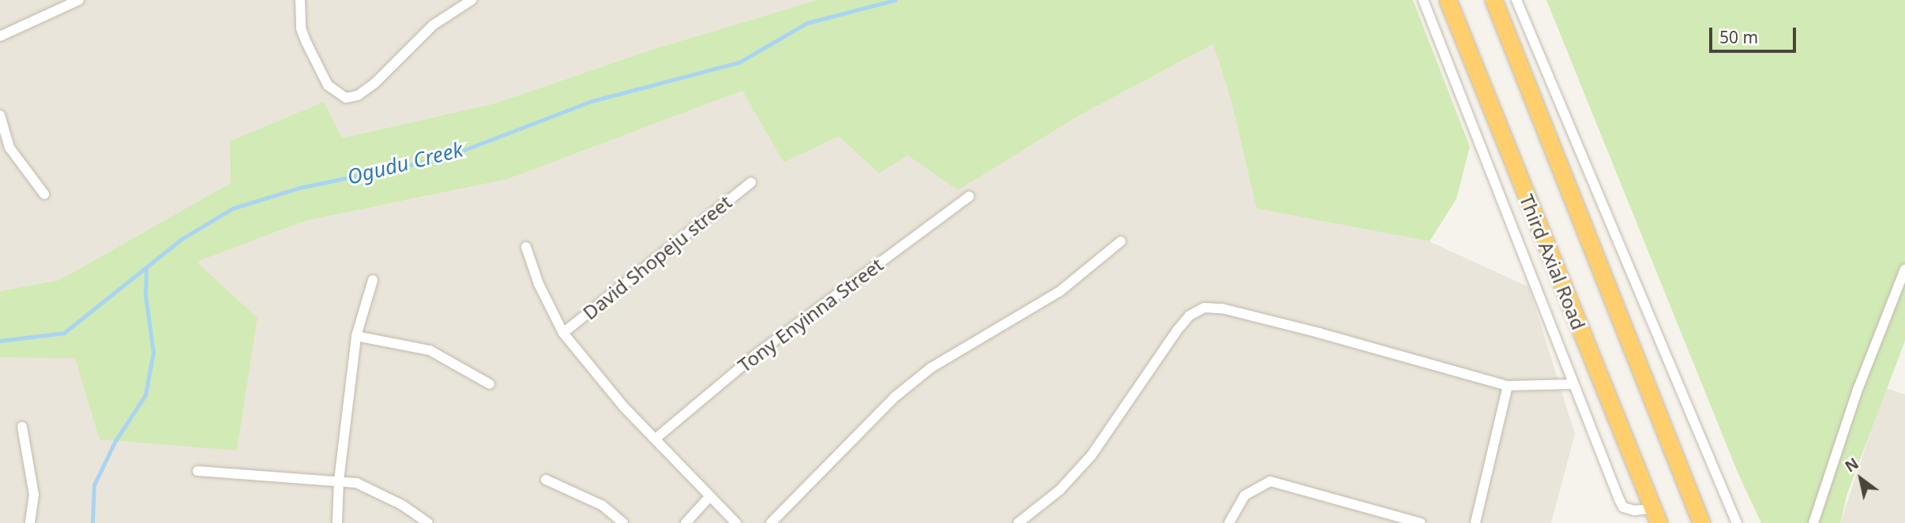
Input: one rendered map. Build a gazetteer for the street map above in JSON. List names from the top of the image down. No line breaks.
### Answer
{"streets":{"highway":["Third Axial Road"],"street":["David Shopeju street","Tony Enyinna Street"]},"water":["Ogudu Creek"],"scale_bar":"50 m","north":"top left"}
